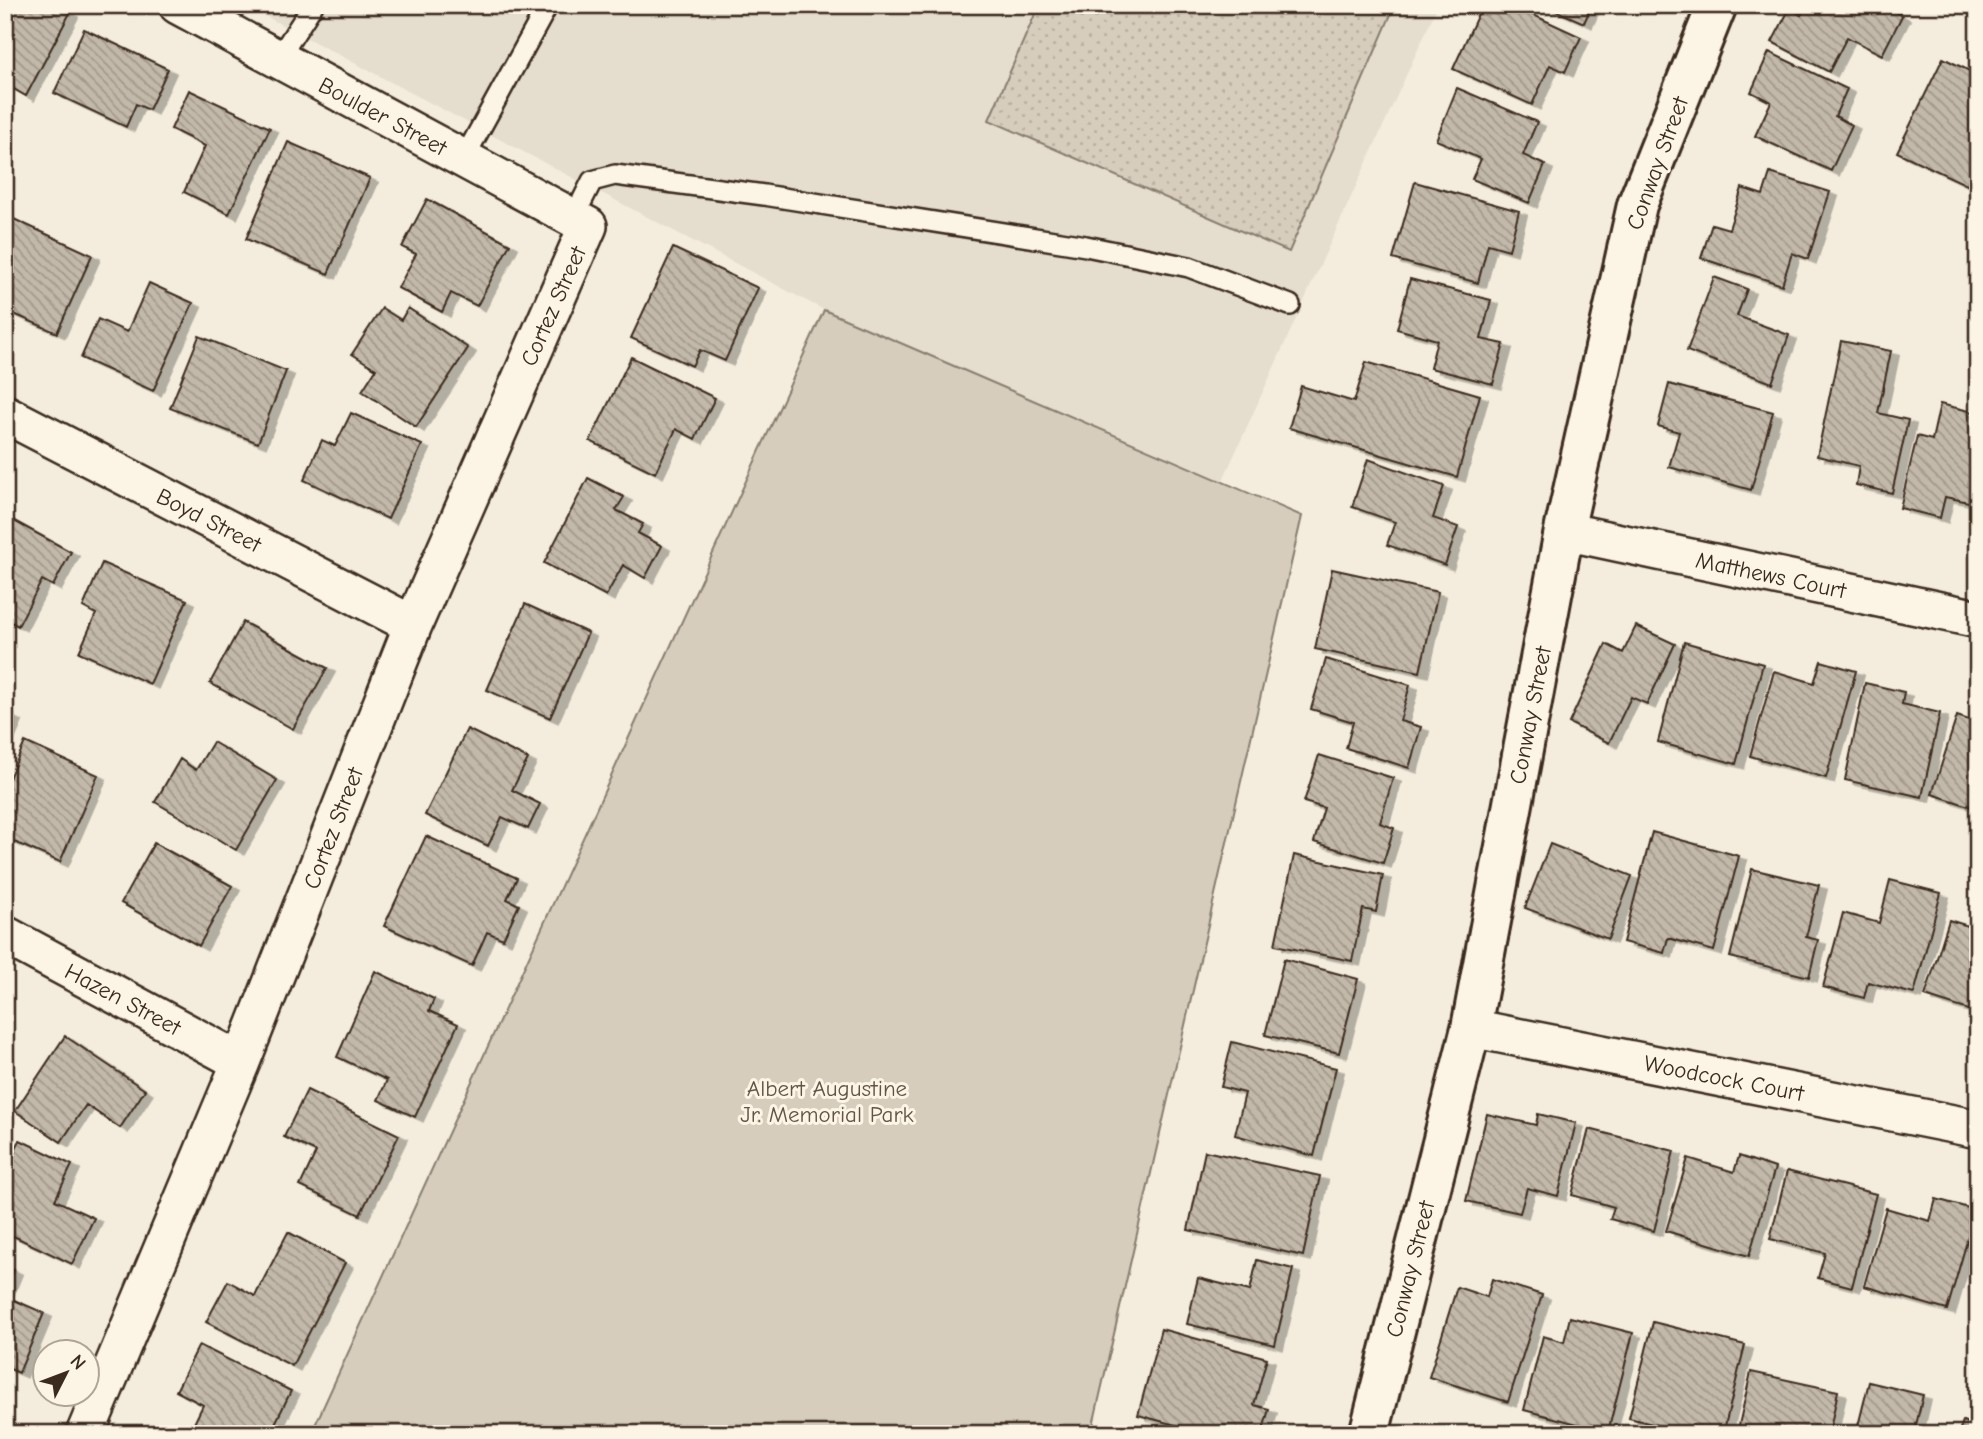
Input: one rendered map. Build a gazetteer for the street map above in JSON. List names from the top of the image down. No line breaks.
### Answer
{"streets":{"street":["Boulder Street","Conway Street","Cortez Street","Boyd Street","Matthews Court","Hazen Street","Woodcock Court"]},"crossings":[["Boulder Street","Cortez Street"],["Conway Street","Matthews Court"],["Conway Street","Woodcock Court"],["Cortez Street","Boyd Street"],["Cortez Street","Hazen Street"]],"parks":["Albert Augustine Jr. Memorial Park"],"north":"top right"}
